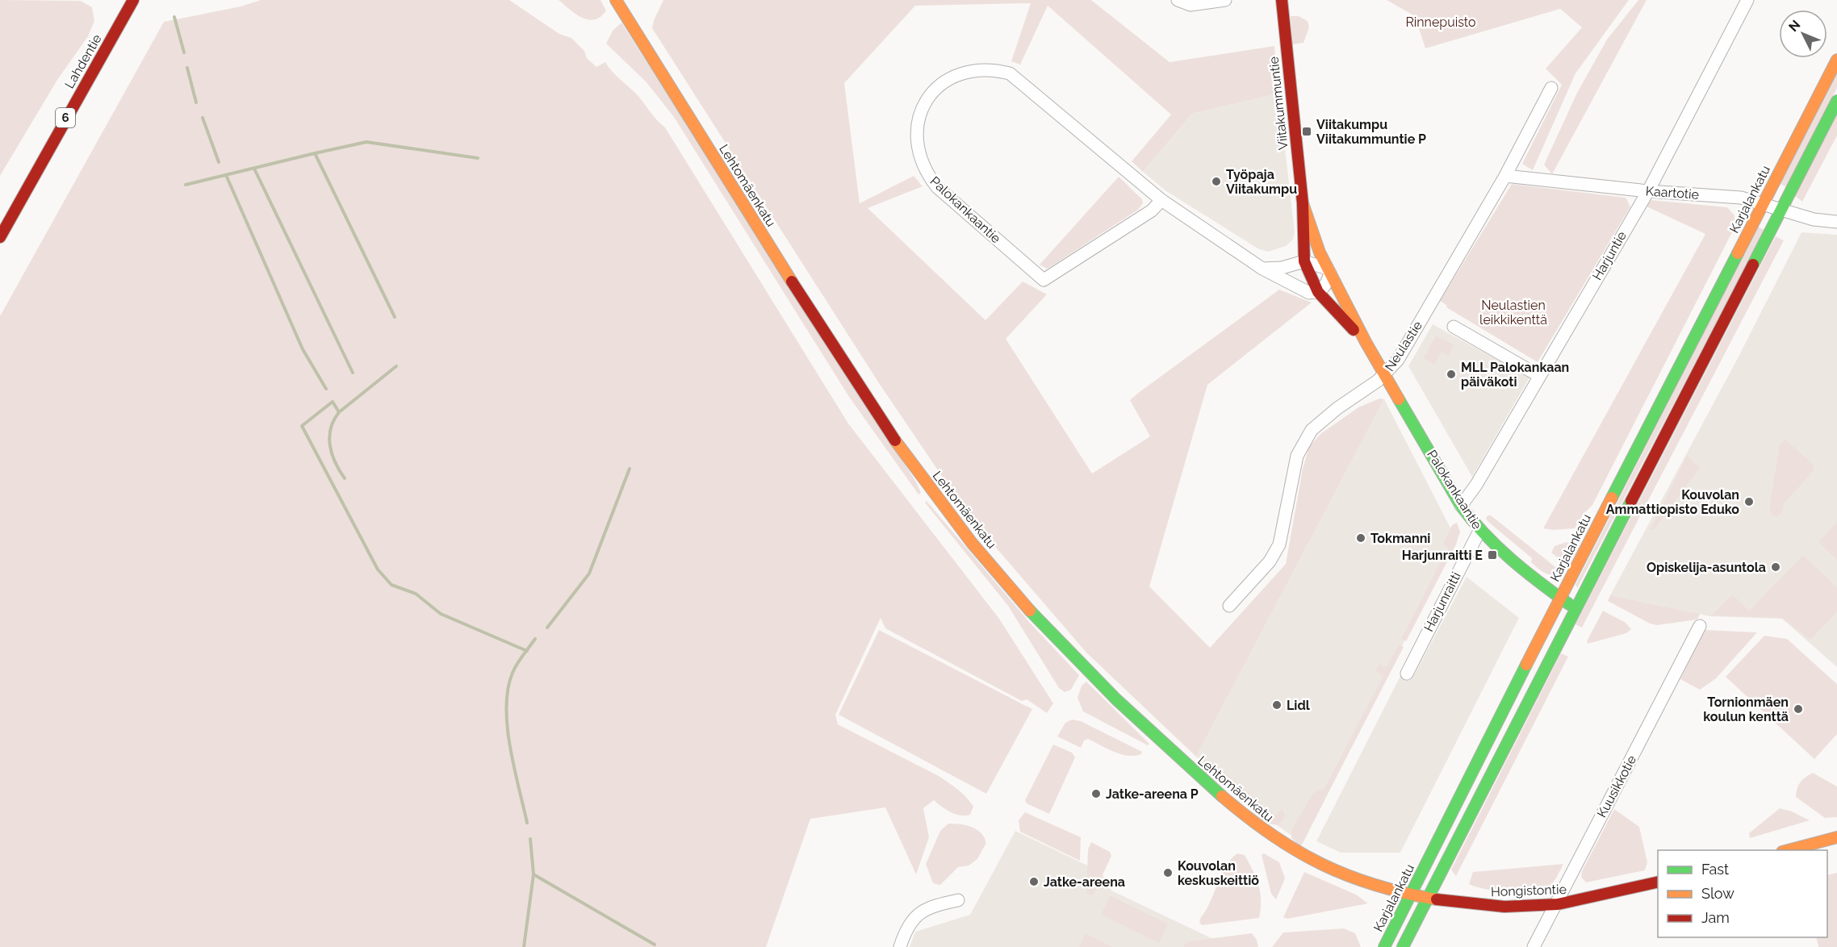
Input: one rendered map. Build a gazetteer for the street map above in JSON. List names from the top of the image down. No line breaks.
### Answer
{"streets":{"main road":["Lahdentie","Viitakummuntie","6","Lehtomäenkatu","Karjalankatu","Palokankaantie","Hongistontie"],"street":["Kaartotie","Harjuntie","Neulastie","Harjunraitti","Kuusikkotie"]},"crossings":[["Viitakummuntie","Palokankaantie"],["Lehtomäenkatu","Karjalankatu"],["Lehtomäenkatu","Hongistontie"],["Kaartotie","Karjalankatu"],["Kaartotie","Harjuntie"],["Kaartotie","Neulastie"],["Karjalankatu","Palokankaantie"],["Palokankaantie","Harjuntie"],["Palokankaantie","Neulastie"],["Palokankaantie","Harjunraitti"],["Kuusikkotie","Hongistontie"]],"parks":["Rinnepuisto","Neulastien leikkikenttä"],"places":{"transit":["Viitakumpu Viitakummuntie P","Harjunraitti E"],"other":["Työpaja Viitakumpu","MLL Palokankaan päiväkoti","Kouvolan Ammattiopisto Eduko","Tokmanni","Opiskelija-asuntola","Lidl","Tornionmäen koulun kenttä","Jatke-areena P","Kouvolan keskuskeittiö","Jatke-areena"]},"legend":["Fast","Slow","Jam"],"north":"top left"}
